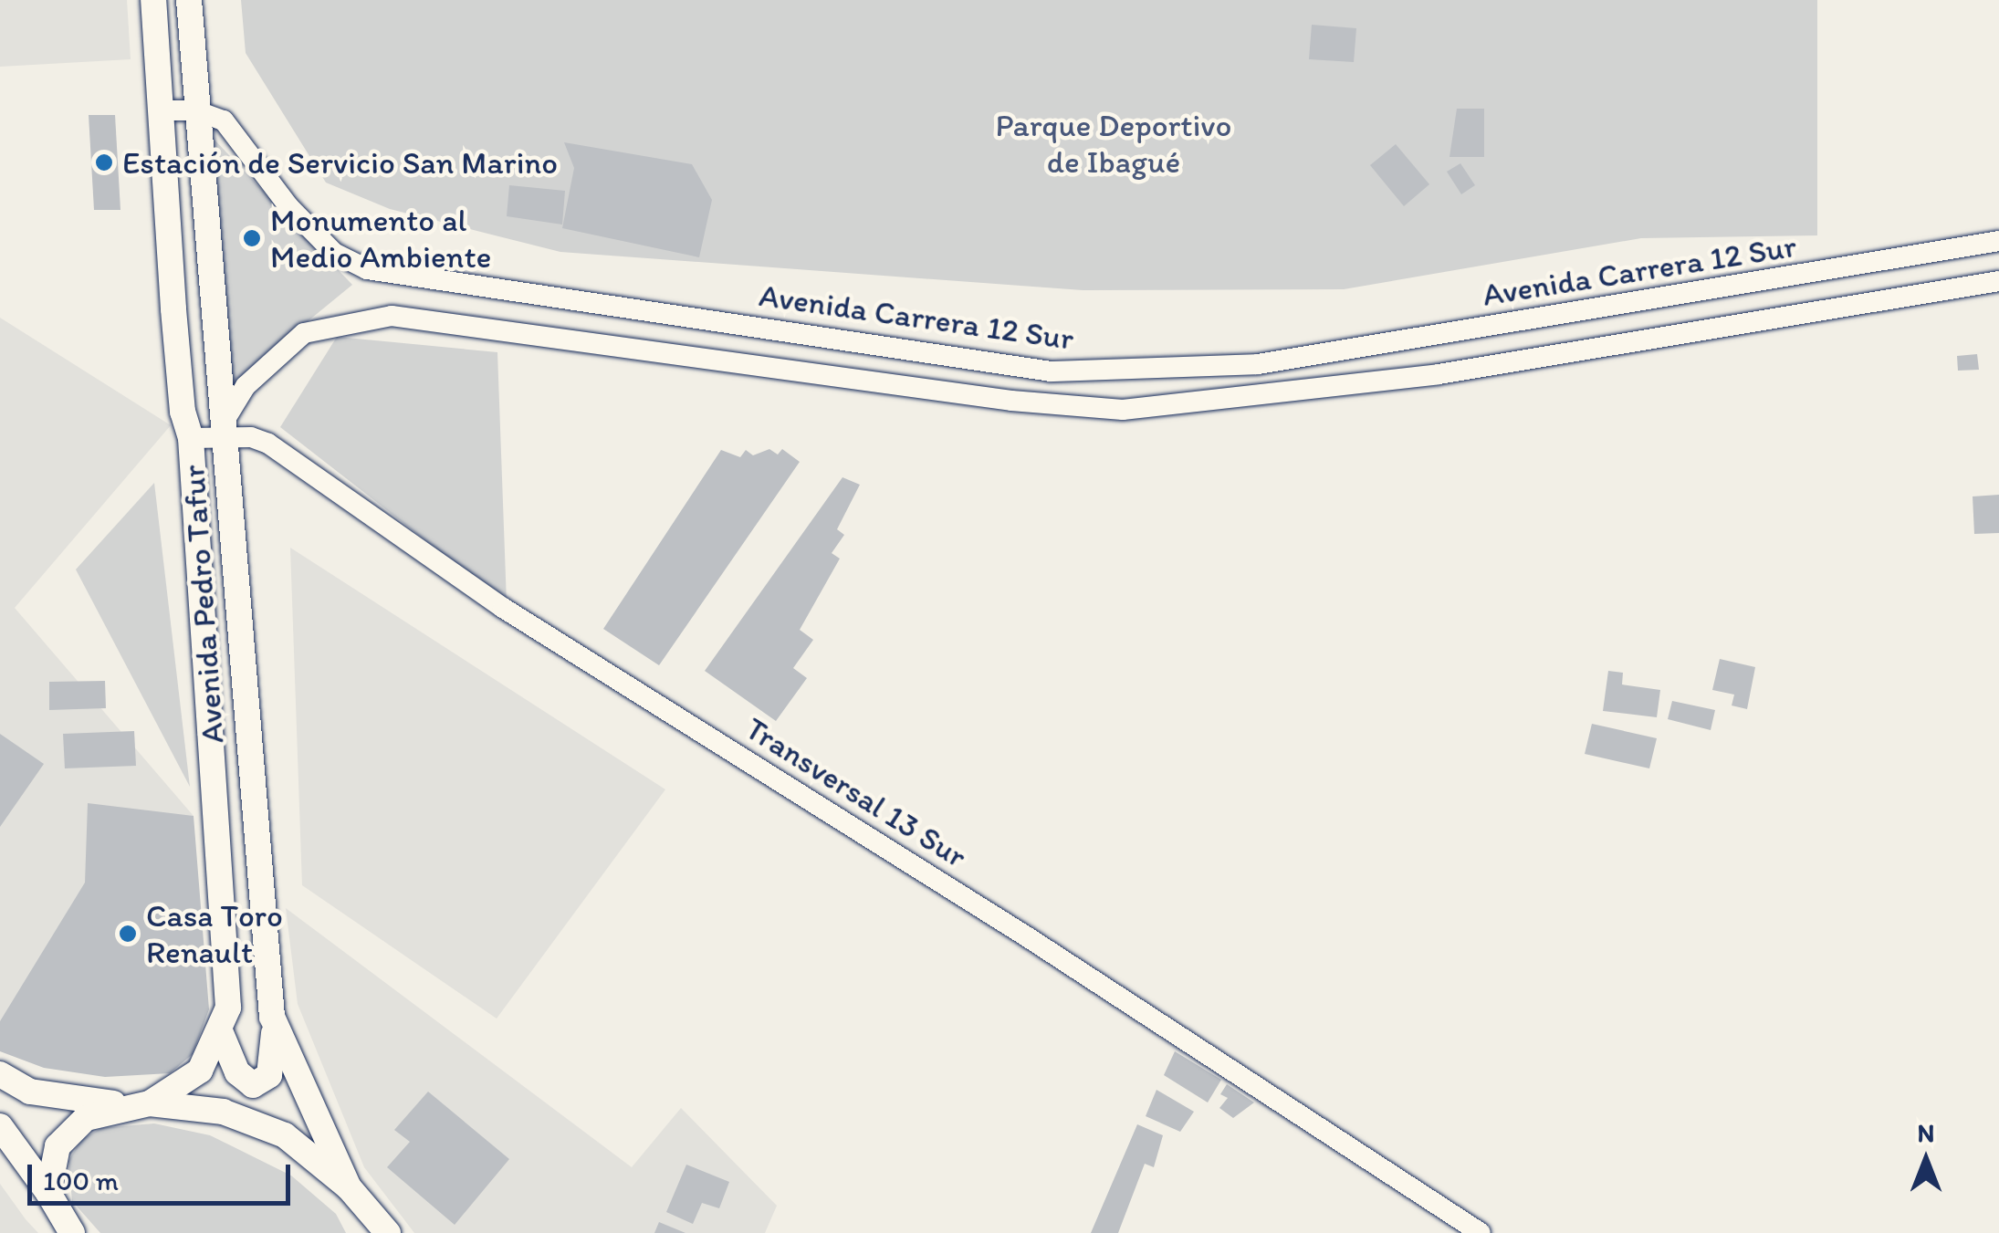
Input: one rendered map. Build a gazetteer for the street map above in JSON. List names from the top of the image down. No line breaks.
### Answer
{"streets":{"main road":["Avenida Pedro Tafur"],"street":["Avenida Carrera 12 Sur","Transversal 13 Sur"]},"crossings":[["Avenida Carrera 12 Sur","Avenida Pedro Tafur"],["Avenida Pedro Tafur","Transversal 13 Sur"]],"parks":["Parque Deportivo de Ibagué"],"places":["Estación de Servicio San Marino","Monumento al Medio Ambiente","Casa Toro Renault"],"scale_bar":"100 m","north":"top"}
